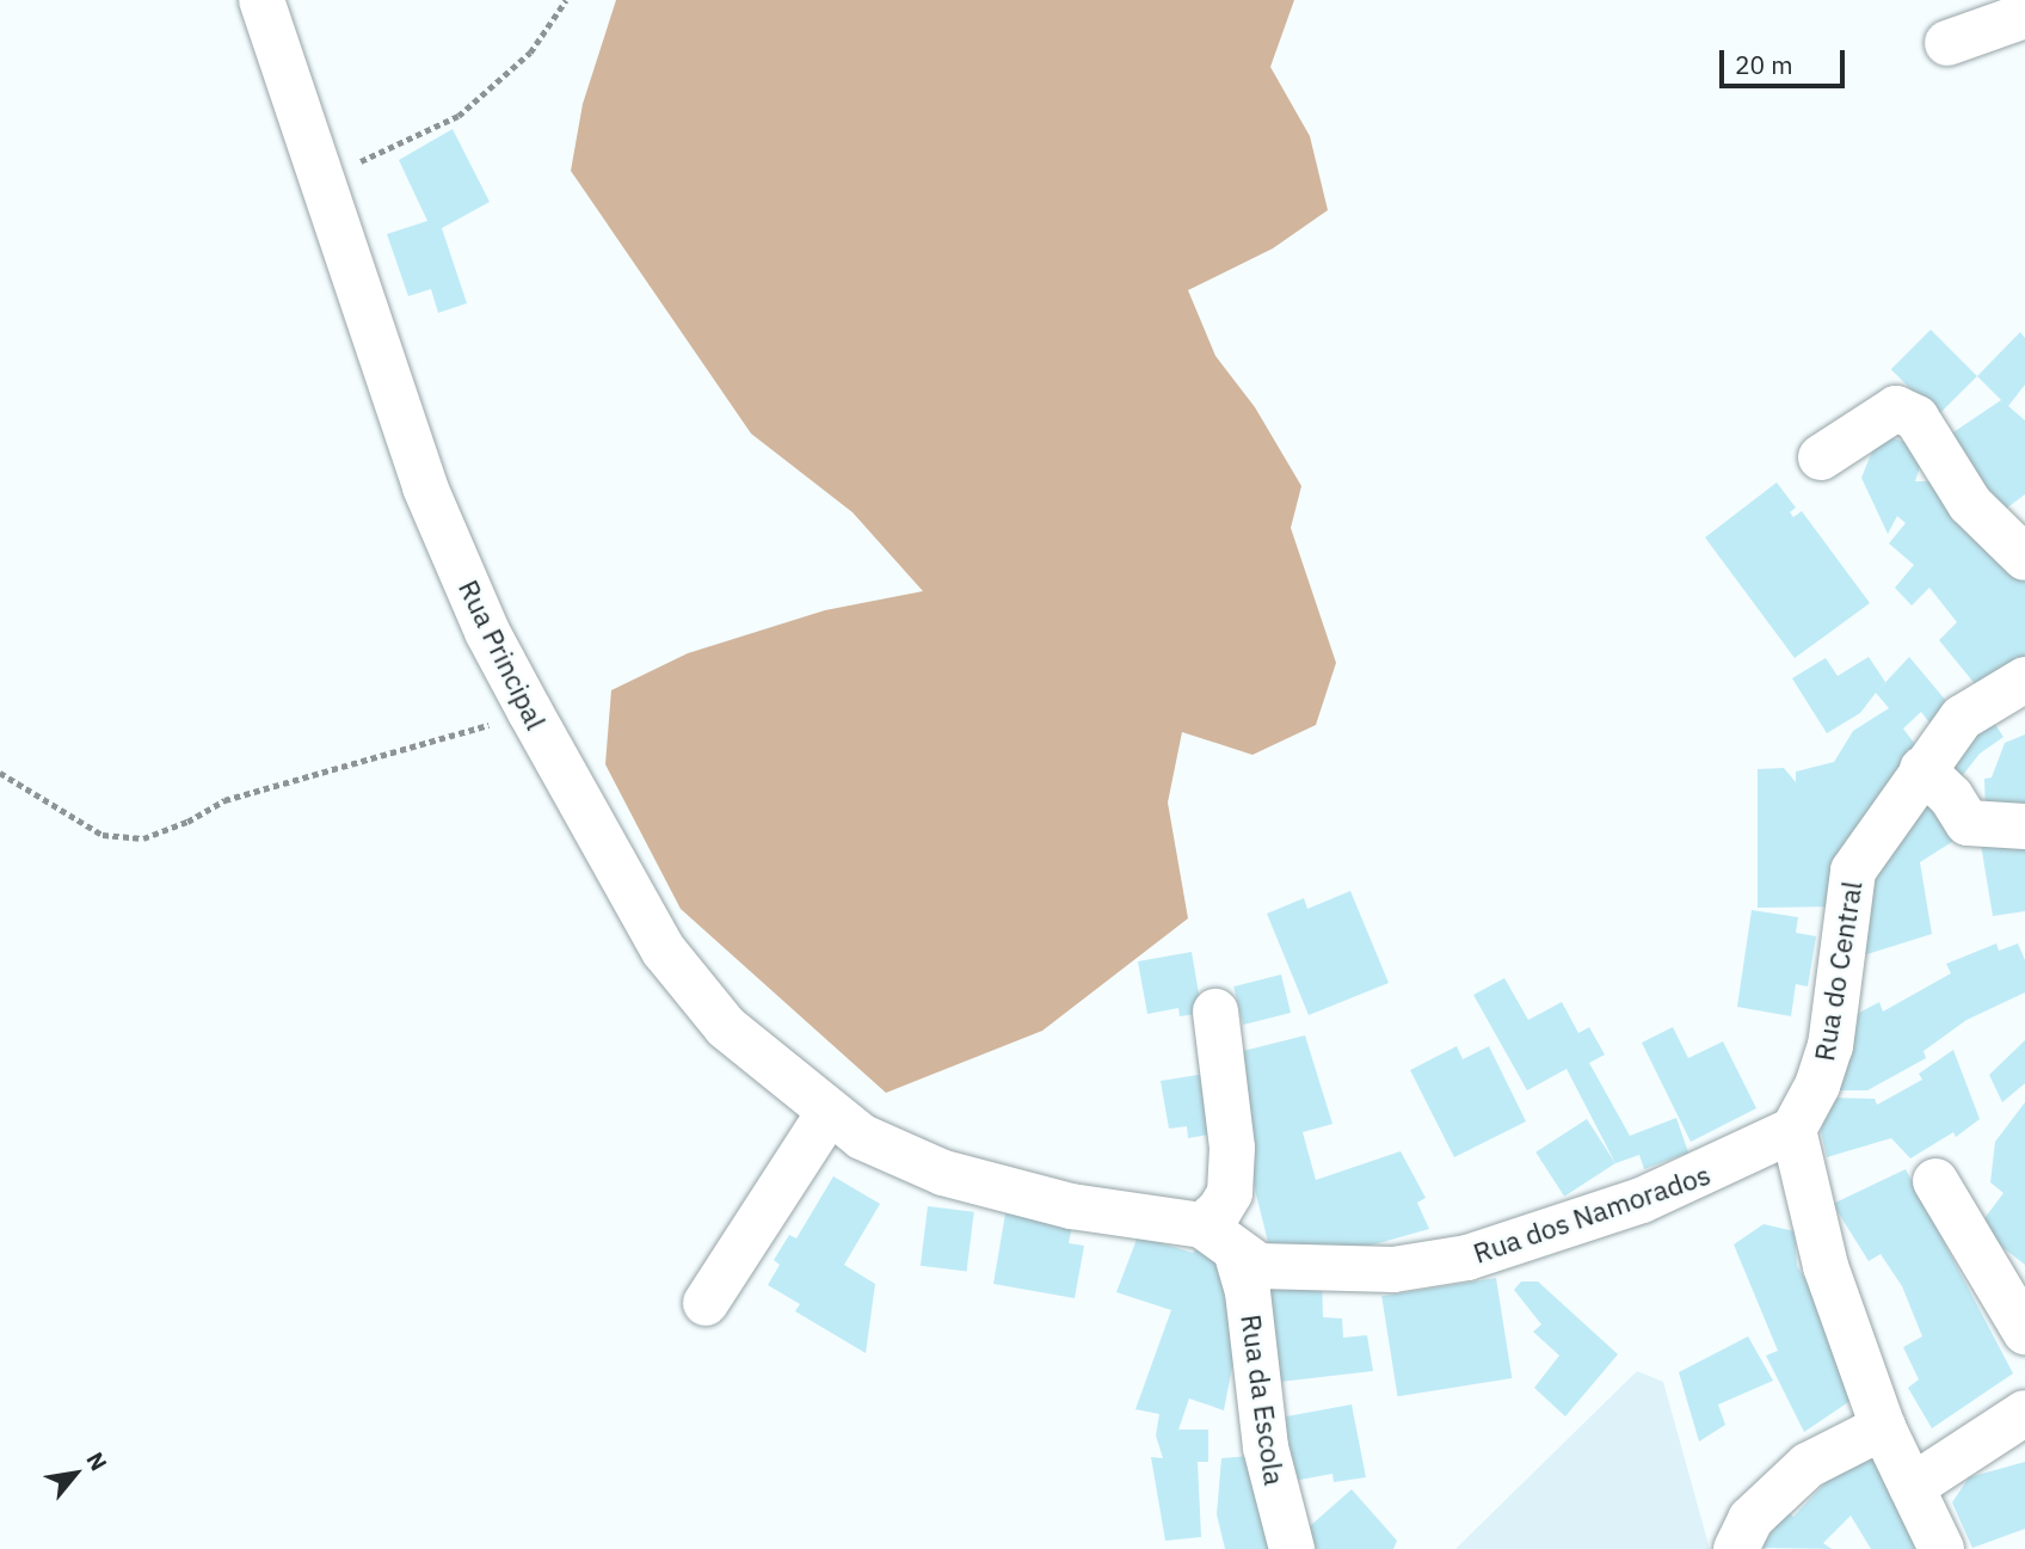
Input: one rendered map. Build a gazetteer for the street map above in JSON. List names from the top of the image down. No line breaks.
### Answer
{"streets":{"street":["Rua Principal","Rua do Central","Rua dos Namorados","Rua da Escola"]},"crossings":[["Rua Principal","Rua dos Namorados"],["Rua do Central","Rua dos Namorados"],["Rua dos Namorados","Rua da Escola"]],"scale_bar":"20 m","north":"top right"}
